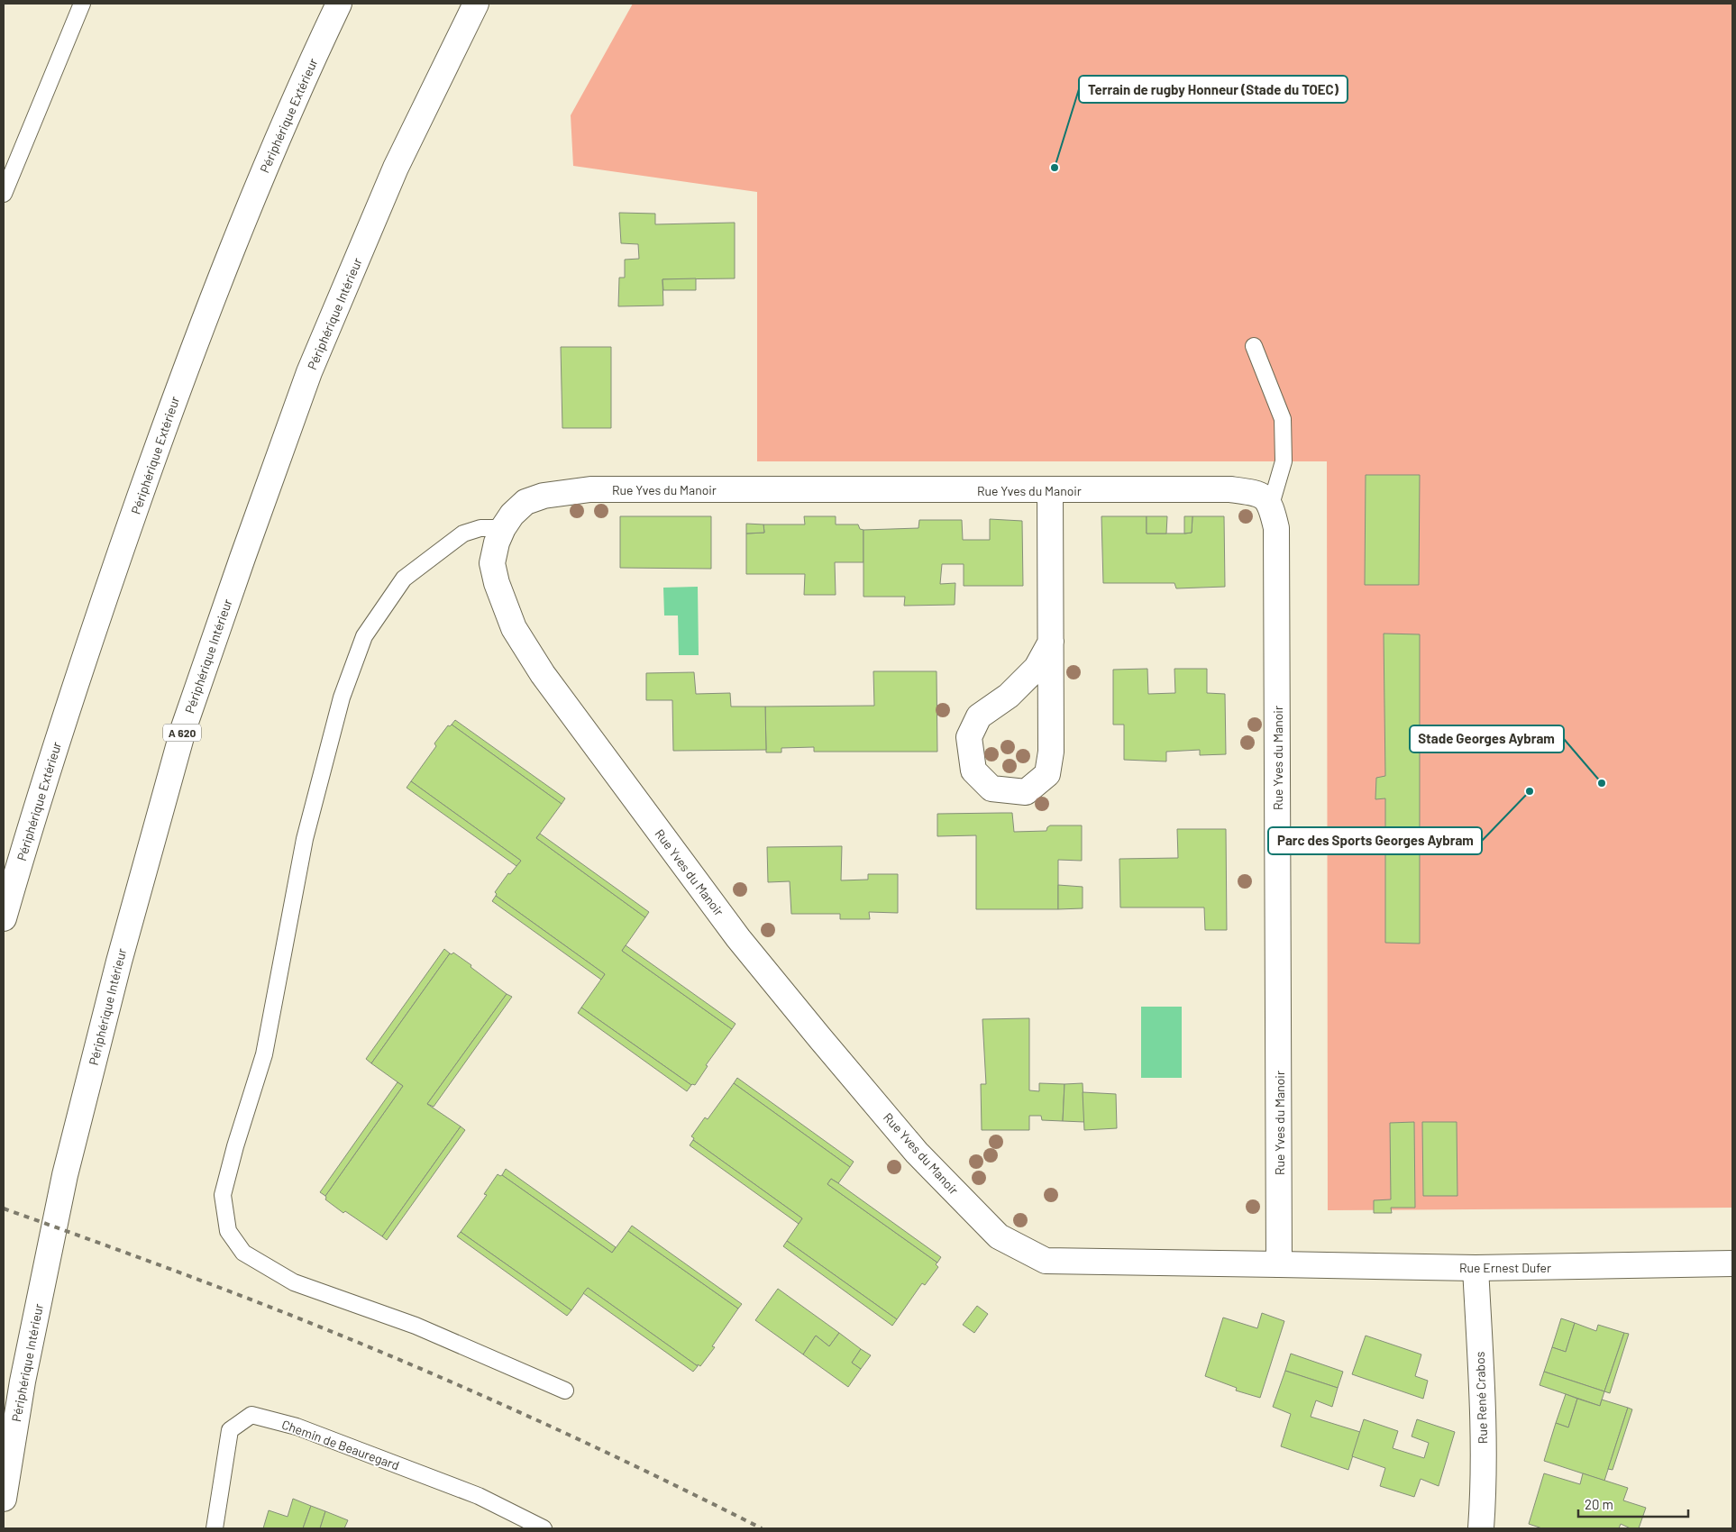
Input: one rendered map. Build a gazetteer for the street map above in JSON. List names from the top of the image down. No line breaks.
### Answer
{"streets":{"main road":["Périphérique Extérieur","Périphérique Intérieur","Rue Yves du Manoir","A 620","Rue Ernest Dufer","Rue René Crabos"],"lane":["Chemin de Beauregard"]},"crossings":[["Rue Yves du Manoir","Rue Ernest Dufer"],["Rue Ernest Dufer","Rue René Crabos"]],"places":["Terrain de rugby Honneur (Stade du TOEC)","Stade Georges Aybram","Parc des Sports Georges Aybram"],"scale_bar":"20 m"}
